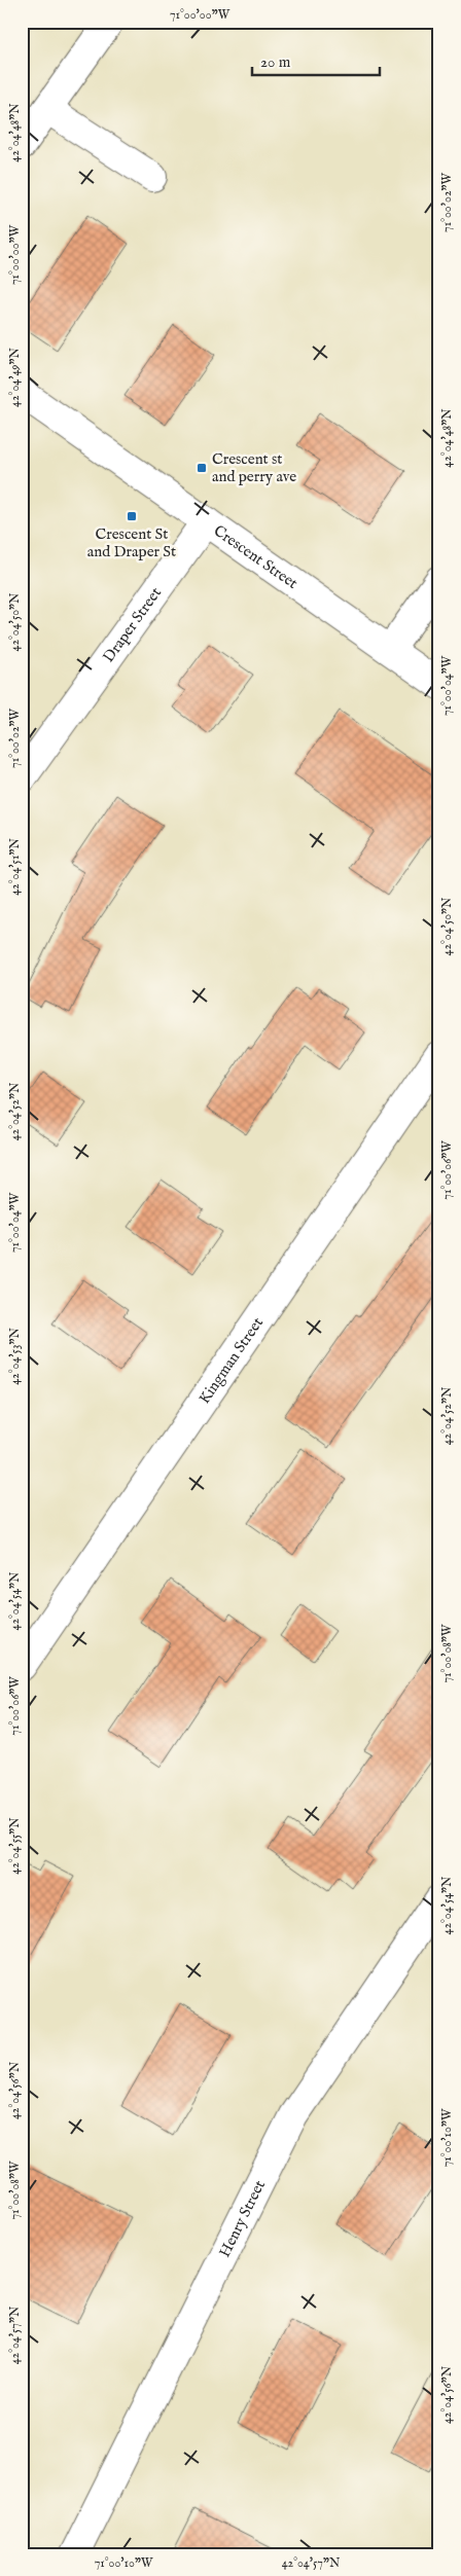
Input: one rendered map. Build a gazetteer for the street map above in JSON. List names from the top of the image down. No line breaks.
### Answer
{"streets":{"street":["Crescent Street","Draper Street","Kingman Street","Henry Street"]},"crossings":[["Crescent Street","Draper Street"]],"places":{"transit":["Crescent st and perry ave","Crescent St and Draper St"]},"scale_bar":"20 m","coordinates":["71°00'00\"W","42°04'48\"N","71°00'02\"W","42°04'49\"N","42°04'50\"N","71°00'04\"W","42°04'51\"N","42°04'52\"N","71°00'06\"W","42°04'53\"N","42°04'54\"N","71°00'08\"W","42°04'55\"N","42°04'56\"N","71°00'10\"W","42°04'57\"N"]}
